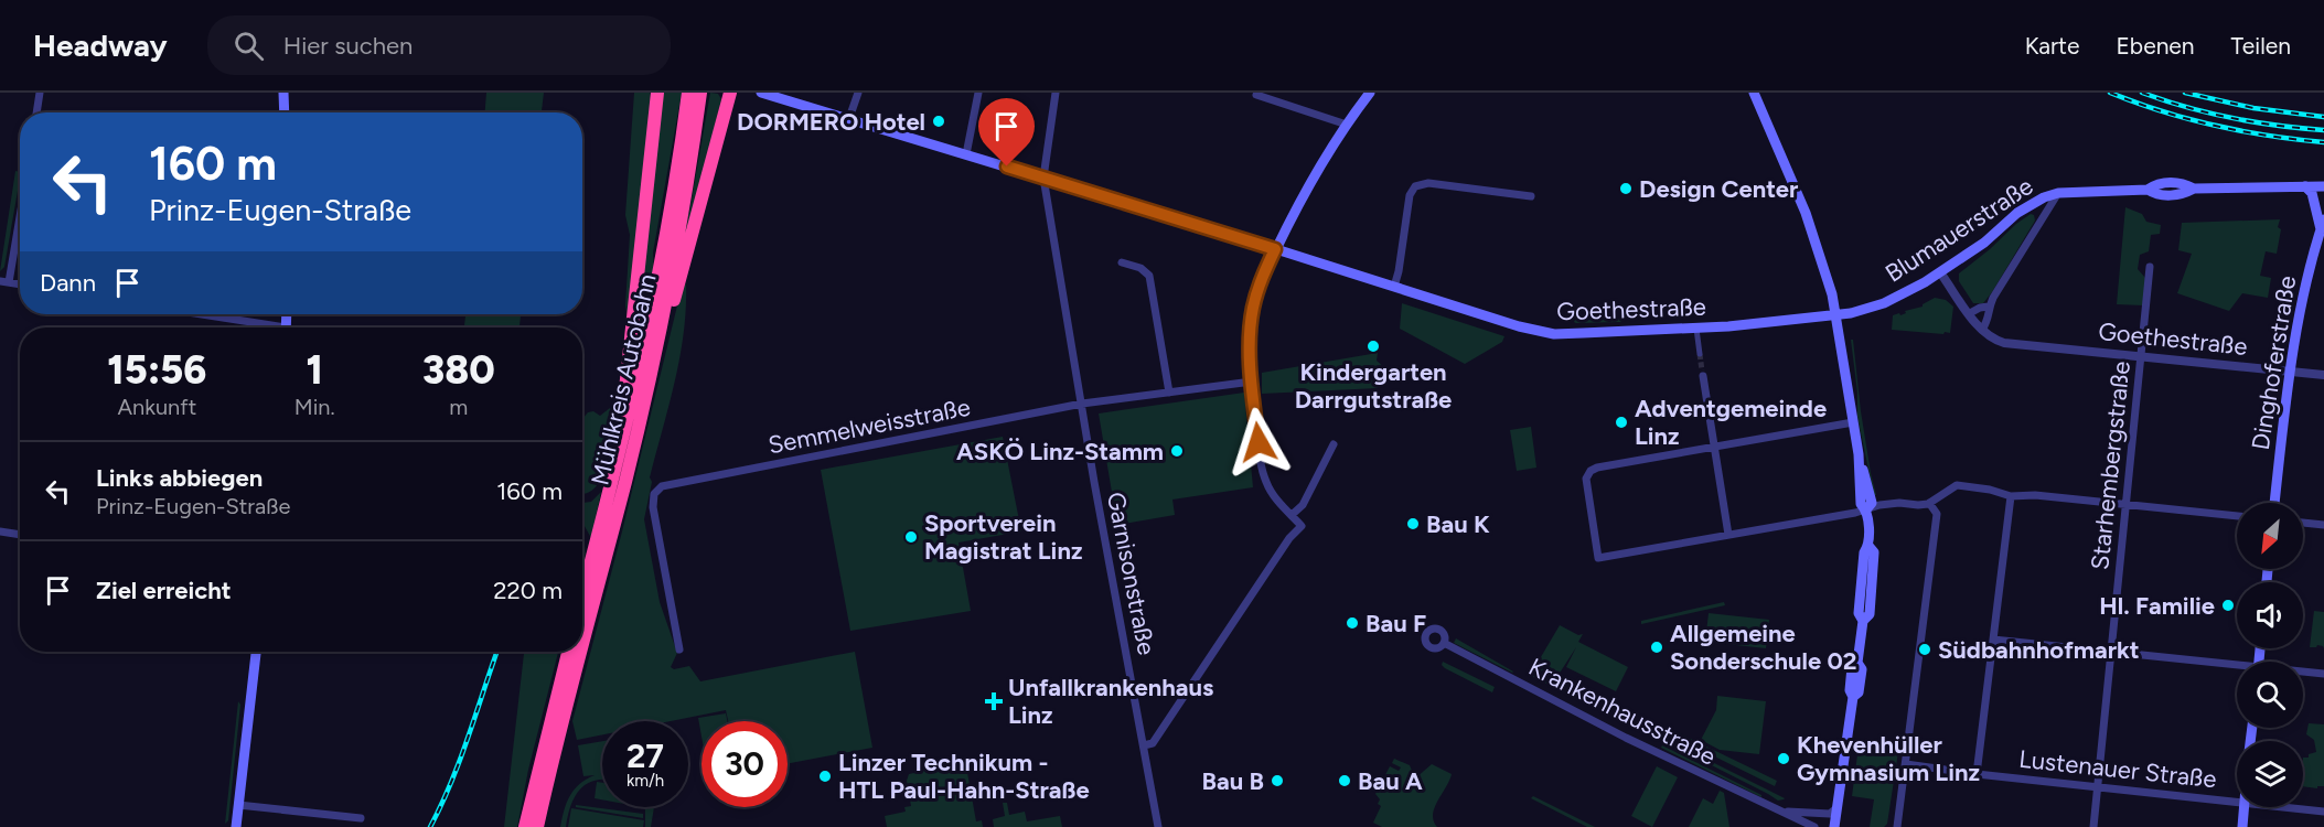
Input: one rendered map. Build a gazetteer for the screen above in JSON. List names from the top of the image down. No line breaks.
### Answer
{"streets":{"highway":["Mühlkreis Autobahn"],"main road":["Blumauerstraße","Goethestraße","Dinghoferstraße"],"street":["Semmelweisstraße","Starhembergstraße","Garnisonstraße","Krankenhausstraße","Lustenauer Straße"]},"crossings":[["Blumauerstraße","Goethestraße"],["Goethestraße","Dinghoferstraße"],["Goethestraße","Starhembergstraße"],["Goethestraße","Garnisonstraße"],["Semmelweisstraße","Garnisonstraße"],["Starhembergstraße","Lustenauer Straße"]],"places":{"other":["DORMERO Hotel","Design Center","Kindergarten Darrgutstraße","Adventgemeinde Linz","ASKÖ Linz-Stamm","Bau K","Sportverein Magistrat Linz","Hl. Familie","Bau F","Allgemeine Sonderschule 02","Südbahnhofmarkt","Khevenhüller Gymnasium Linz","Linzer Technikum - HTL Paul-Hahn-Straße","Bau B","Bau A"],"health":["Unfallkrankenhaus Linz"]},"north":"bottom left","page":{"header":"Headway","search":"Hier suchen","nav":["Karte","Ebenen","Teilen"],"turn":["160 m","Prinz-Eugen-Straße"],"then":"Dann","eta":["15:56","Ankunft","1","Min.","380","m"],"list":[{"name":"Links abbiegen","note":"Prinz-Eugen-Straße","value":"160 m"},{"name":"Ziel erreicht","value":"220 m"}],"speed":"27 km/h","limit":"30"}}
